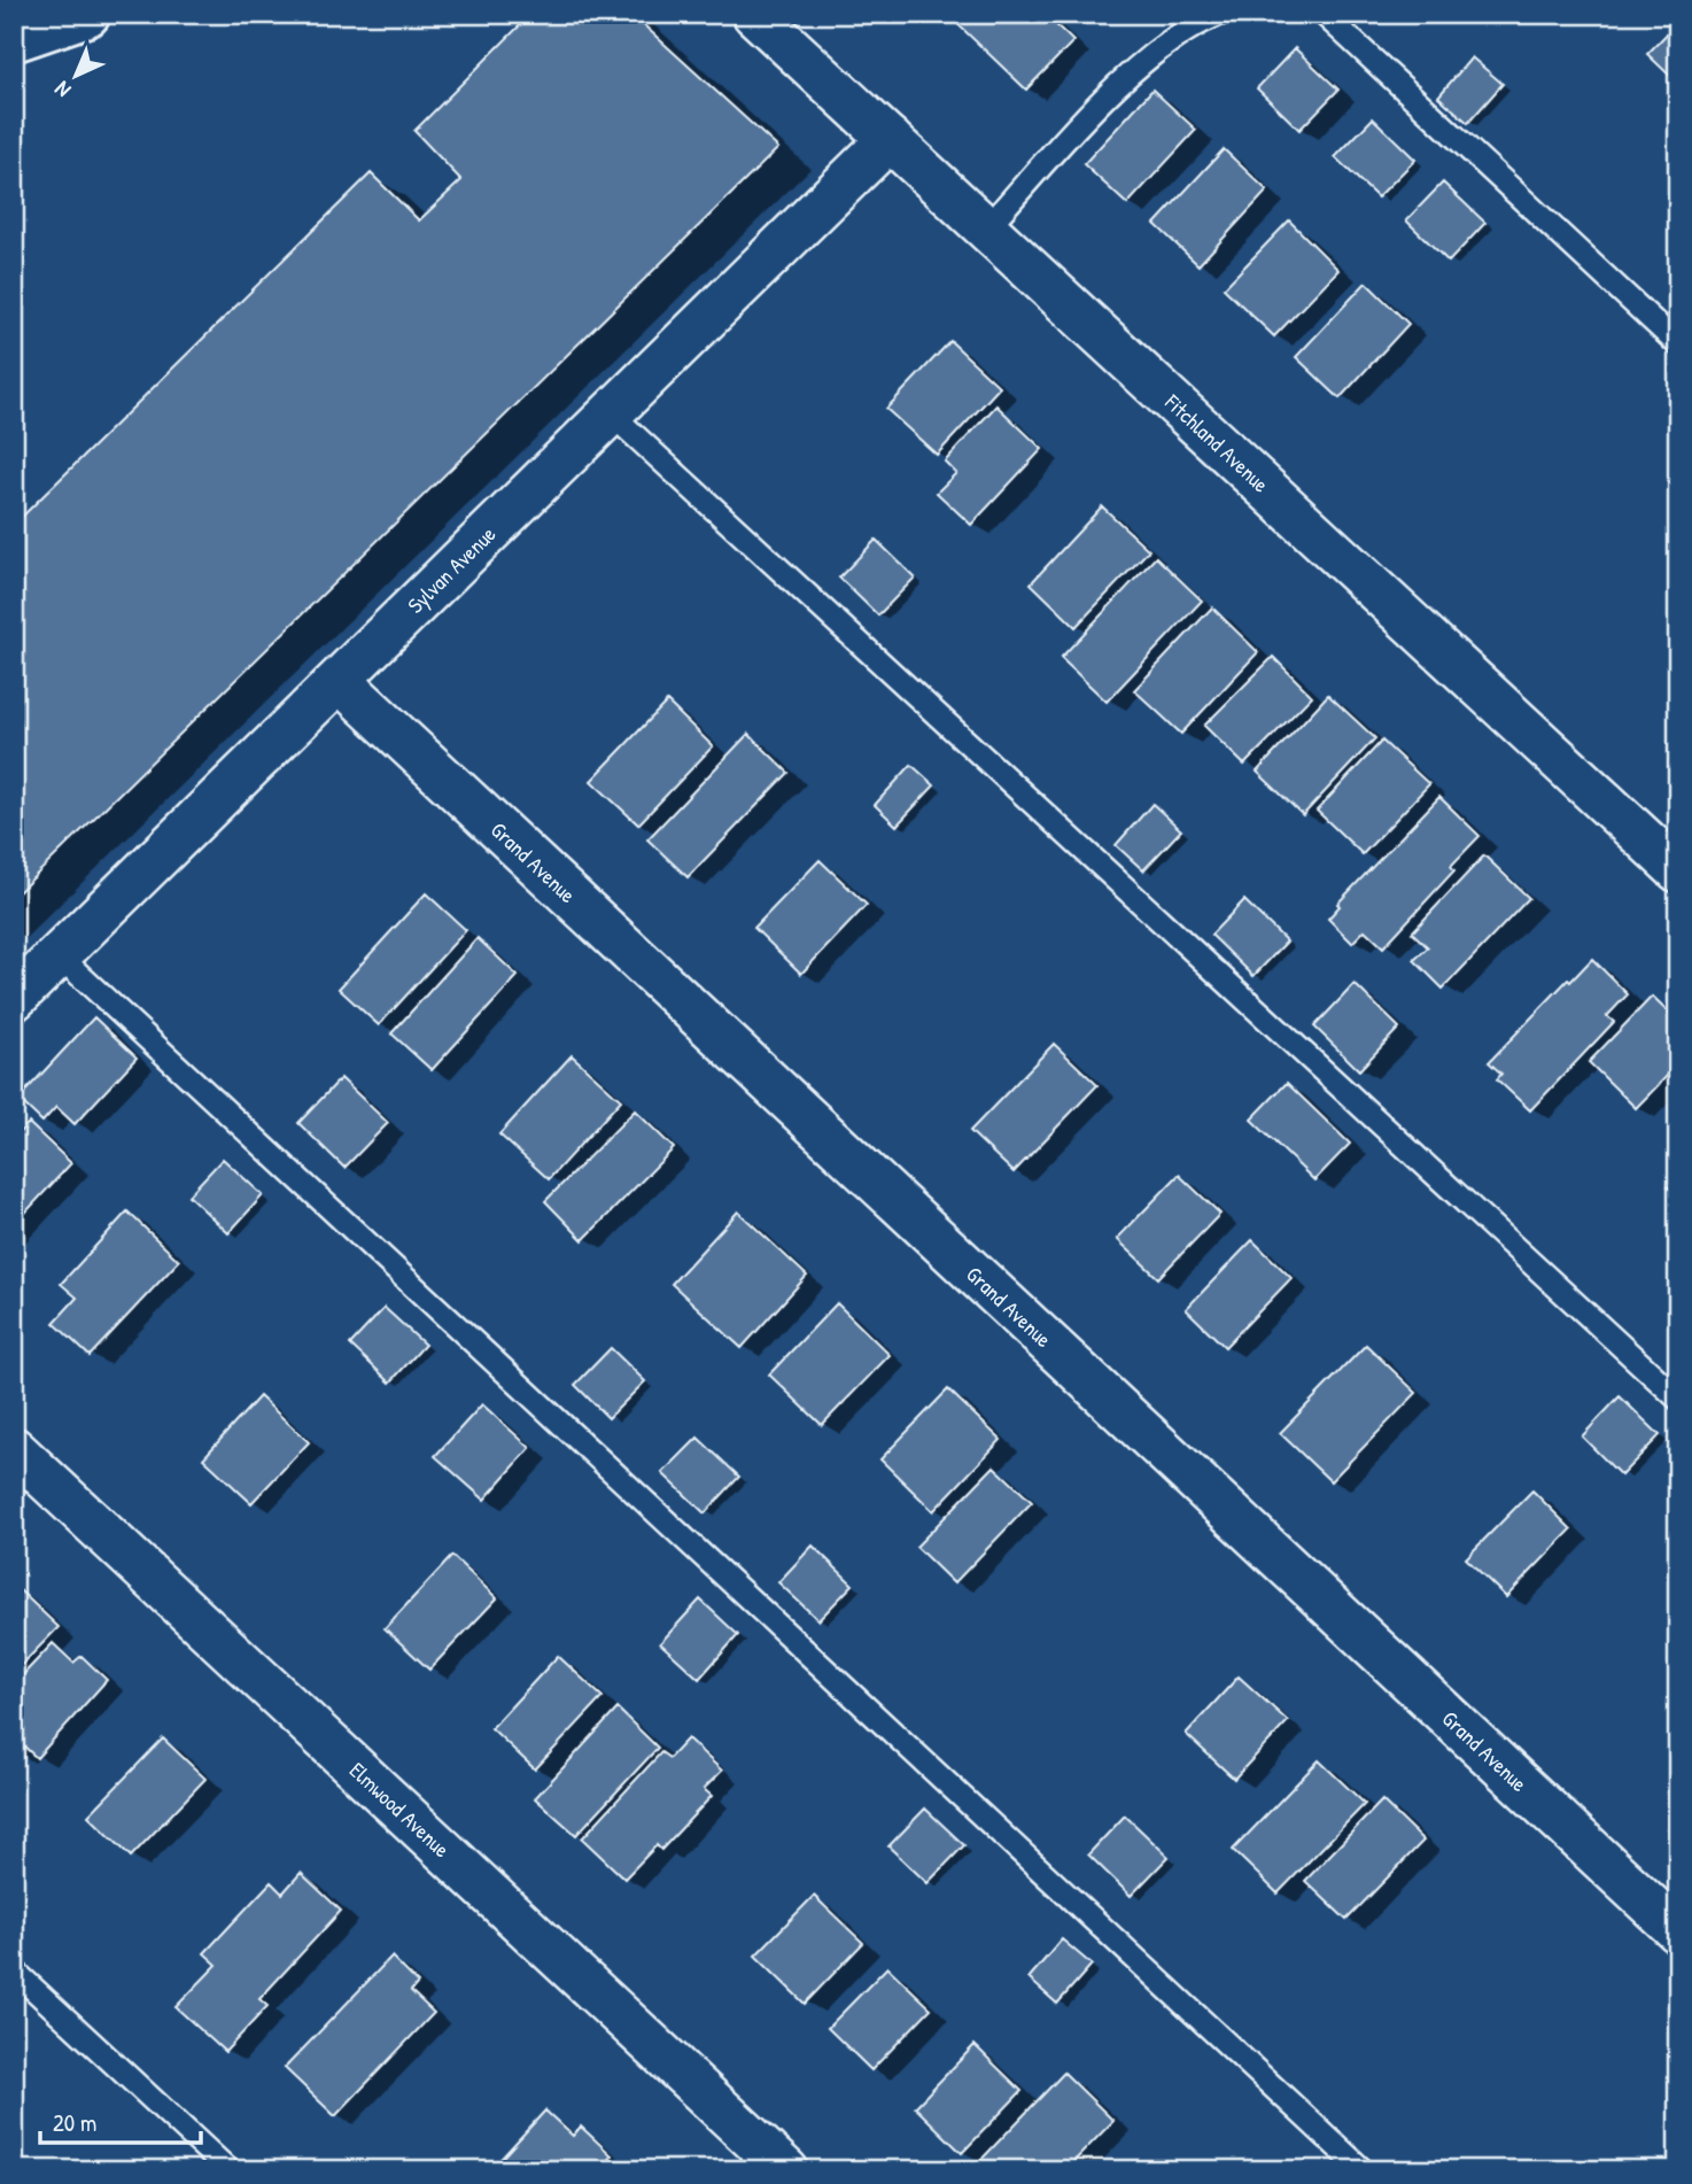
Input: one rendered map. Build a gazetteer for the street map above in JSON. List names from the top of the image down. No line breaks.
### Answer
{"streets":{"street":["Fitchland Avenue","Sylvan Avenue","Grand Avenue","Elmwood Avenue"]},"crossings":[["Fitchland Avenue","Sylvan Avenue"],["Sylvan Avenue","Grand Avenue"]],"scale_bar":"20 m","north":"bottom left"}
